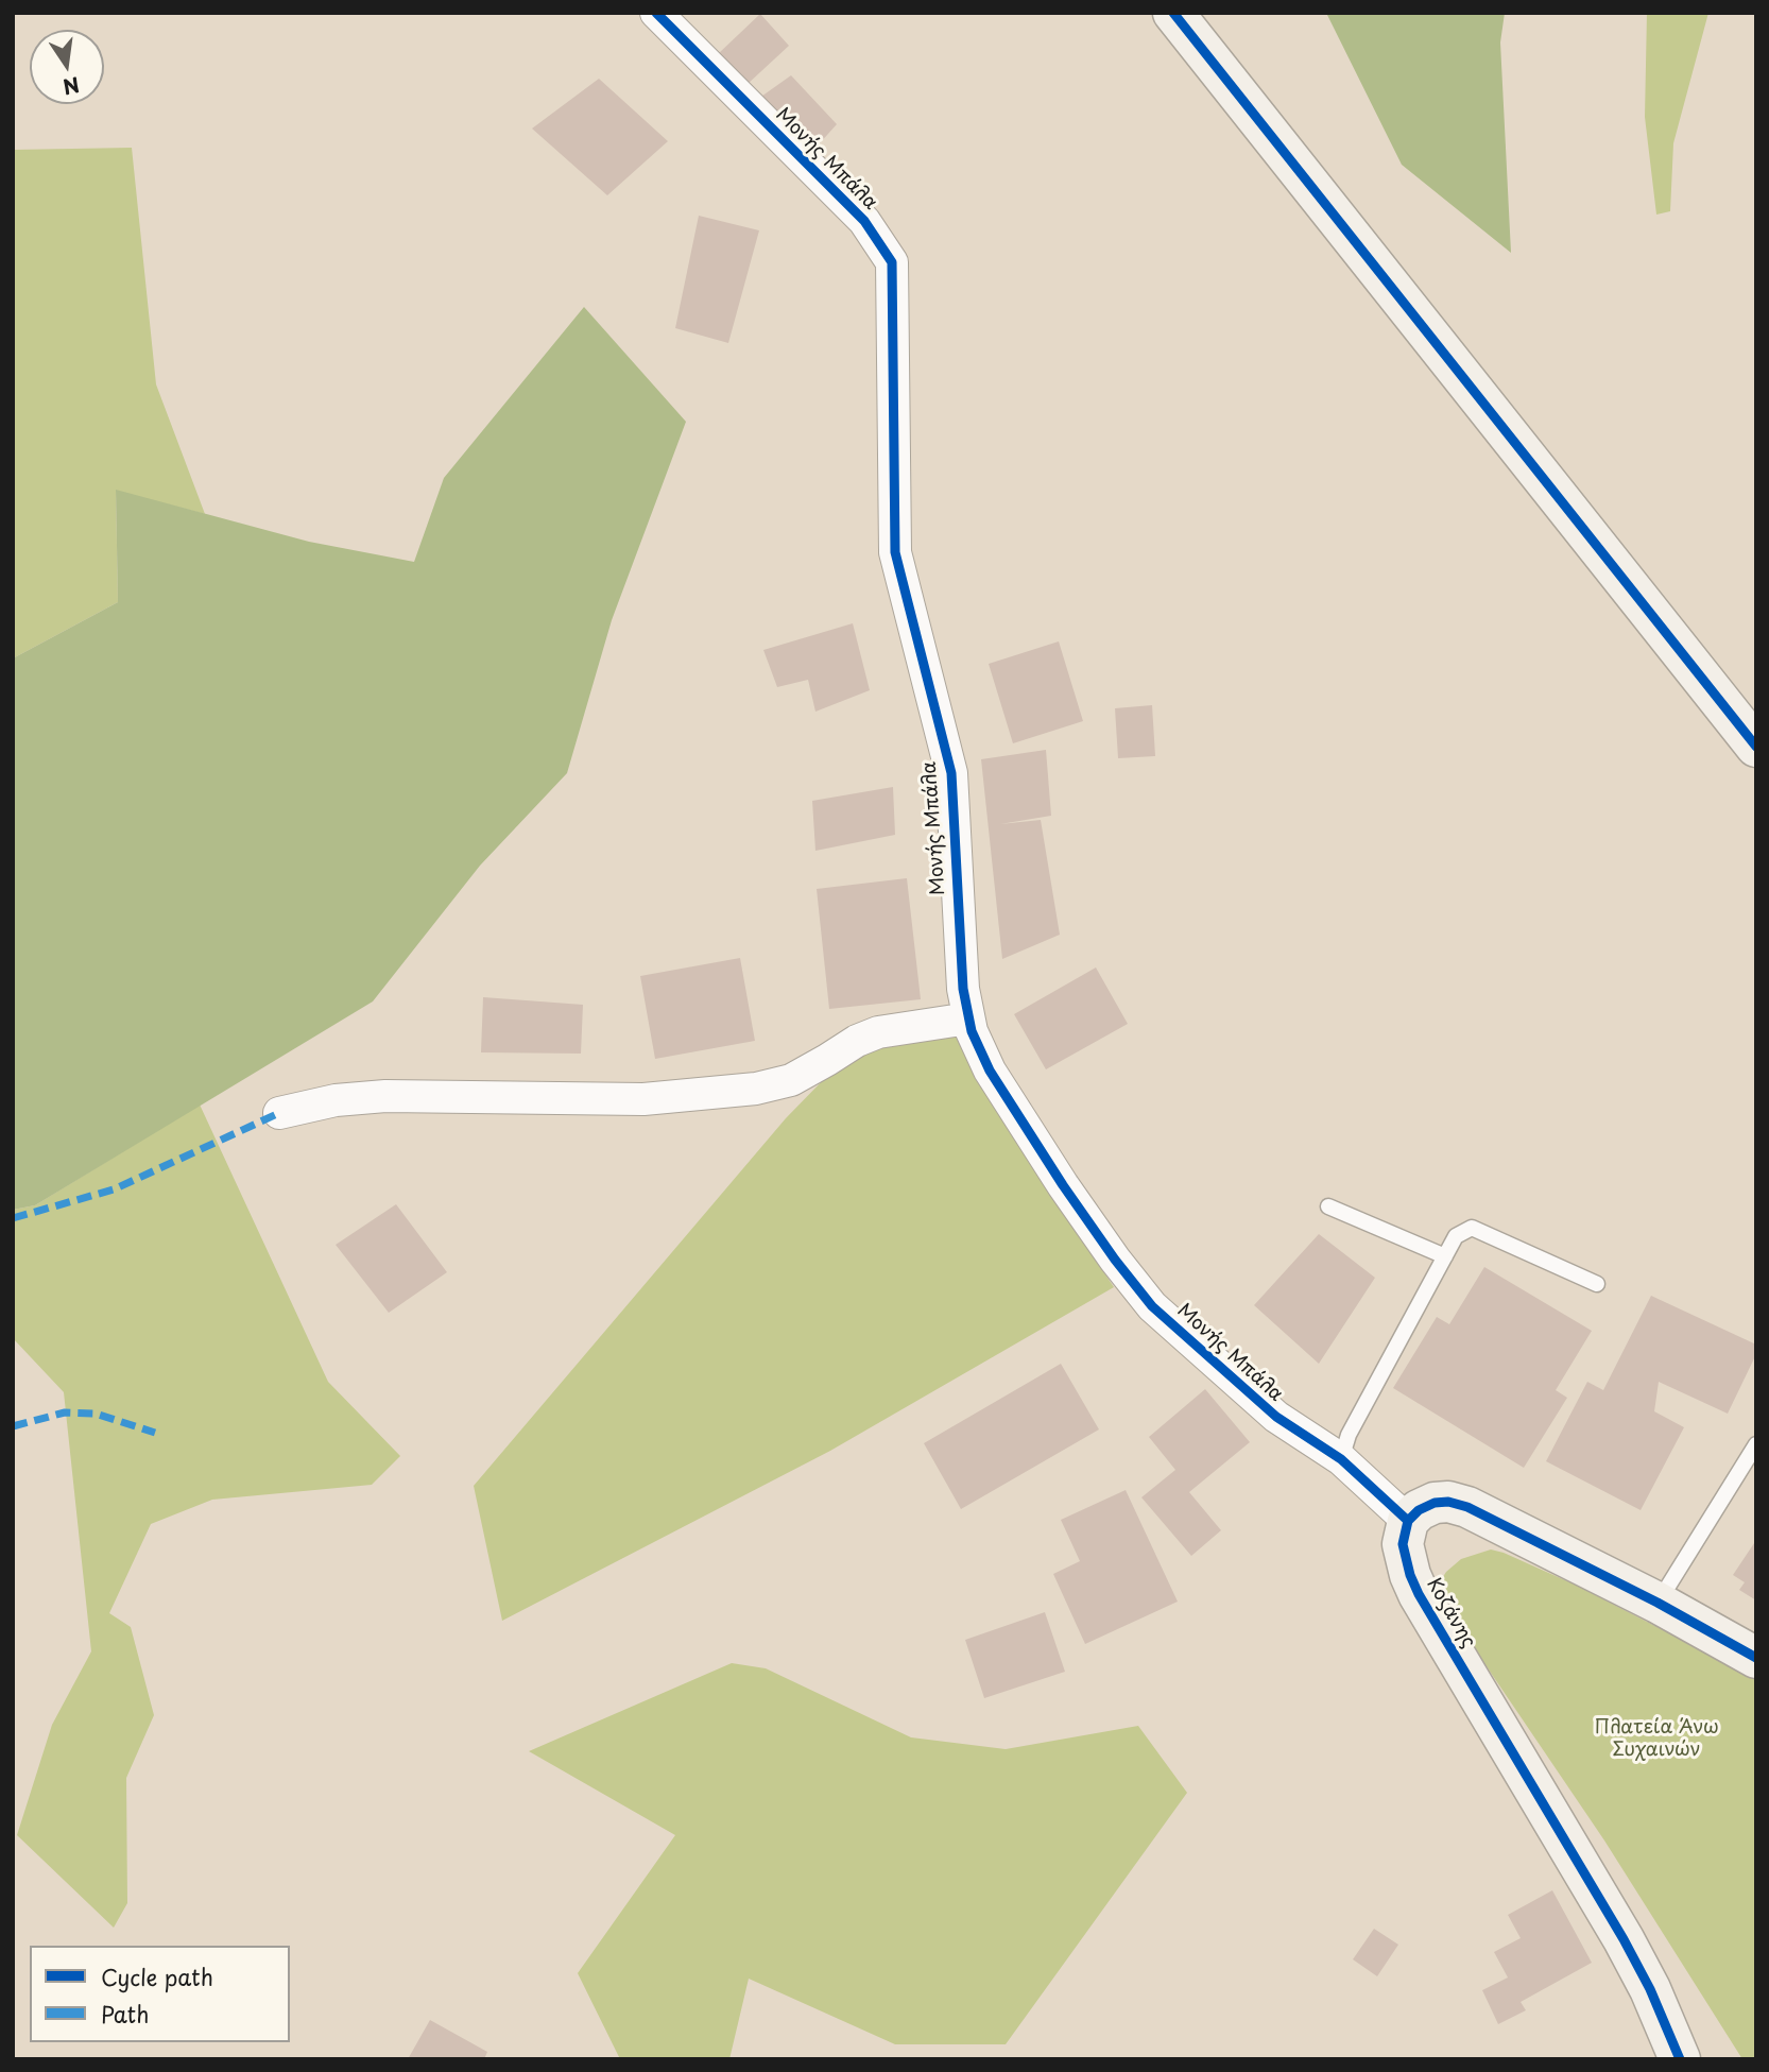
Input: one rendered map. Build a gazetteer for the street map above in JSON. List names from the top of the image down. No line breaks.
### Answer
{"streets":{"street":["Μονής Μπάλα","Κοζάνης"]},"crossings":[["Μονής Μπάλα","Κοζάνης"]],"parks":["Πλατεία Άνω Συχαινών"],"legend":["Cycle path","Path"],"north":"bottom"}
